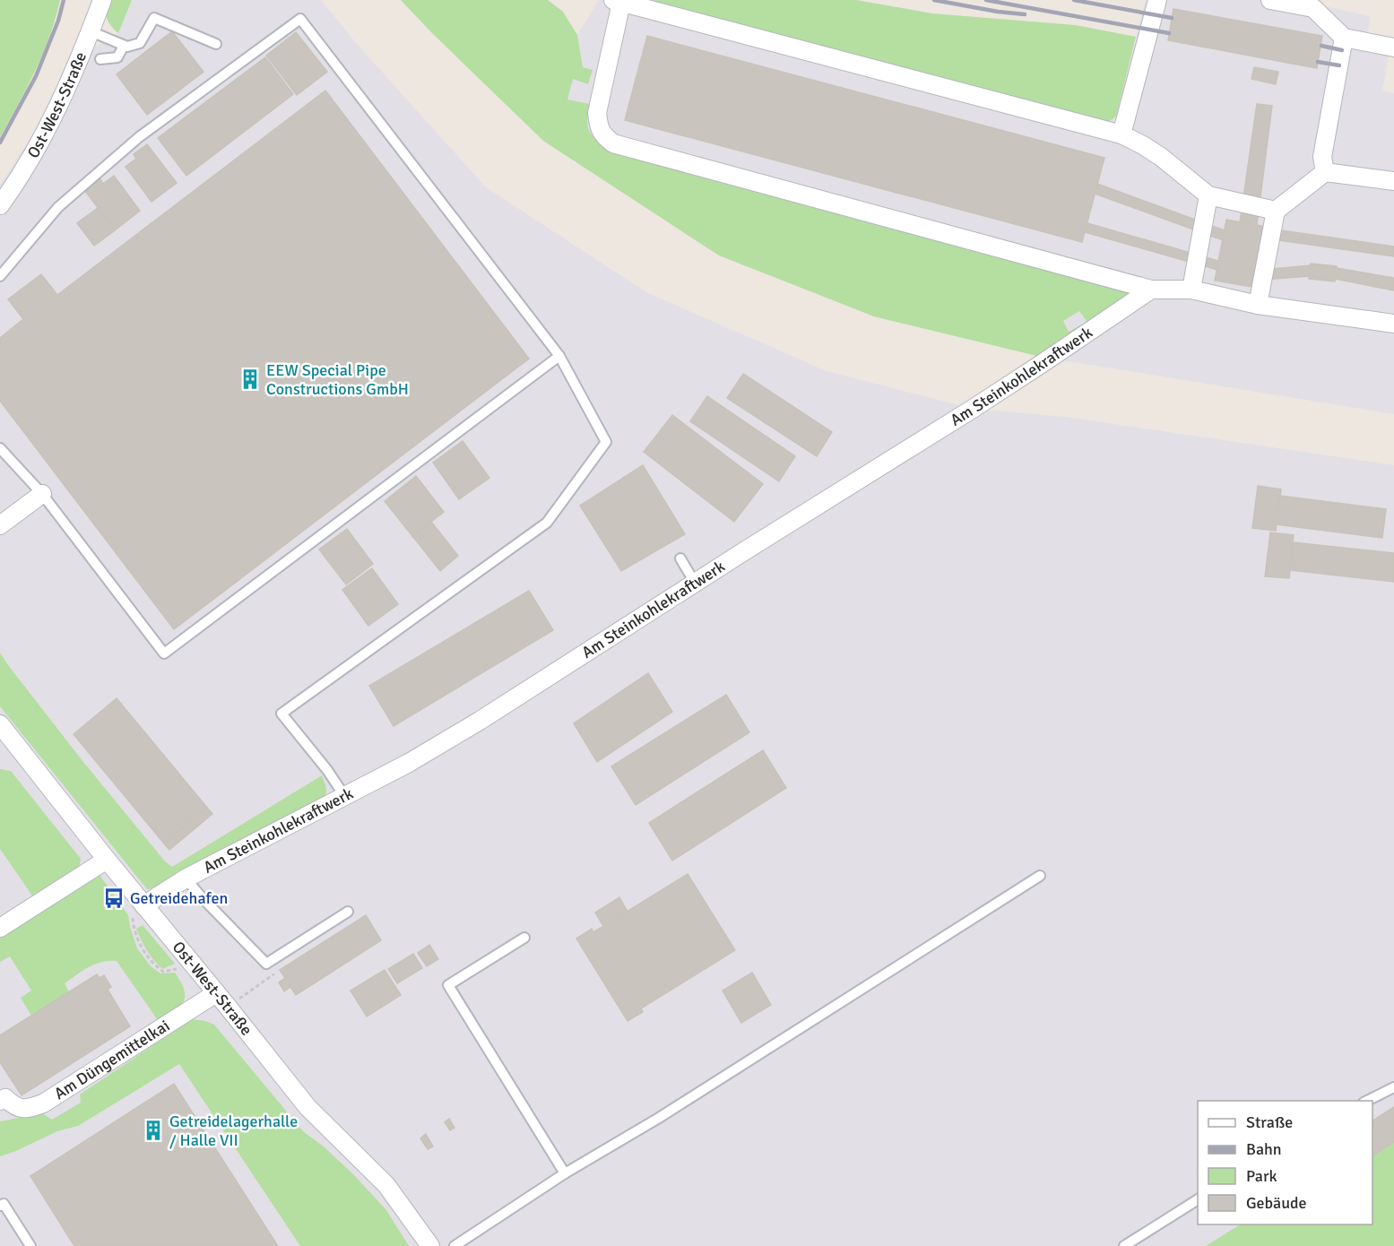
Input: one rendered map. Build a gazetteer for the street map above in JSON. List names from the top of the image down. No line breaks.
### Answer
{"streets":{"street":["Ost-West-Straße","Am Steinkohlekraftwerk","Am Düngemittelkai"]},"crossings":[["Ost-West-Straße","Am Steinkohlekraftwerk"],["Ost-West-Straße","Am Düngemittelkai"]],"places":{"building":["EEW Special Pipe Constructions GmbH","Getreidelagerhalle / Halle VII"],"bus stop":["Getreidehafen"]},"legend":["Straße","Bahn","Park","Gebäude"]}
